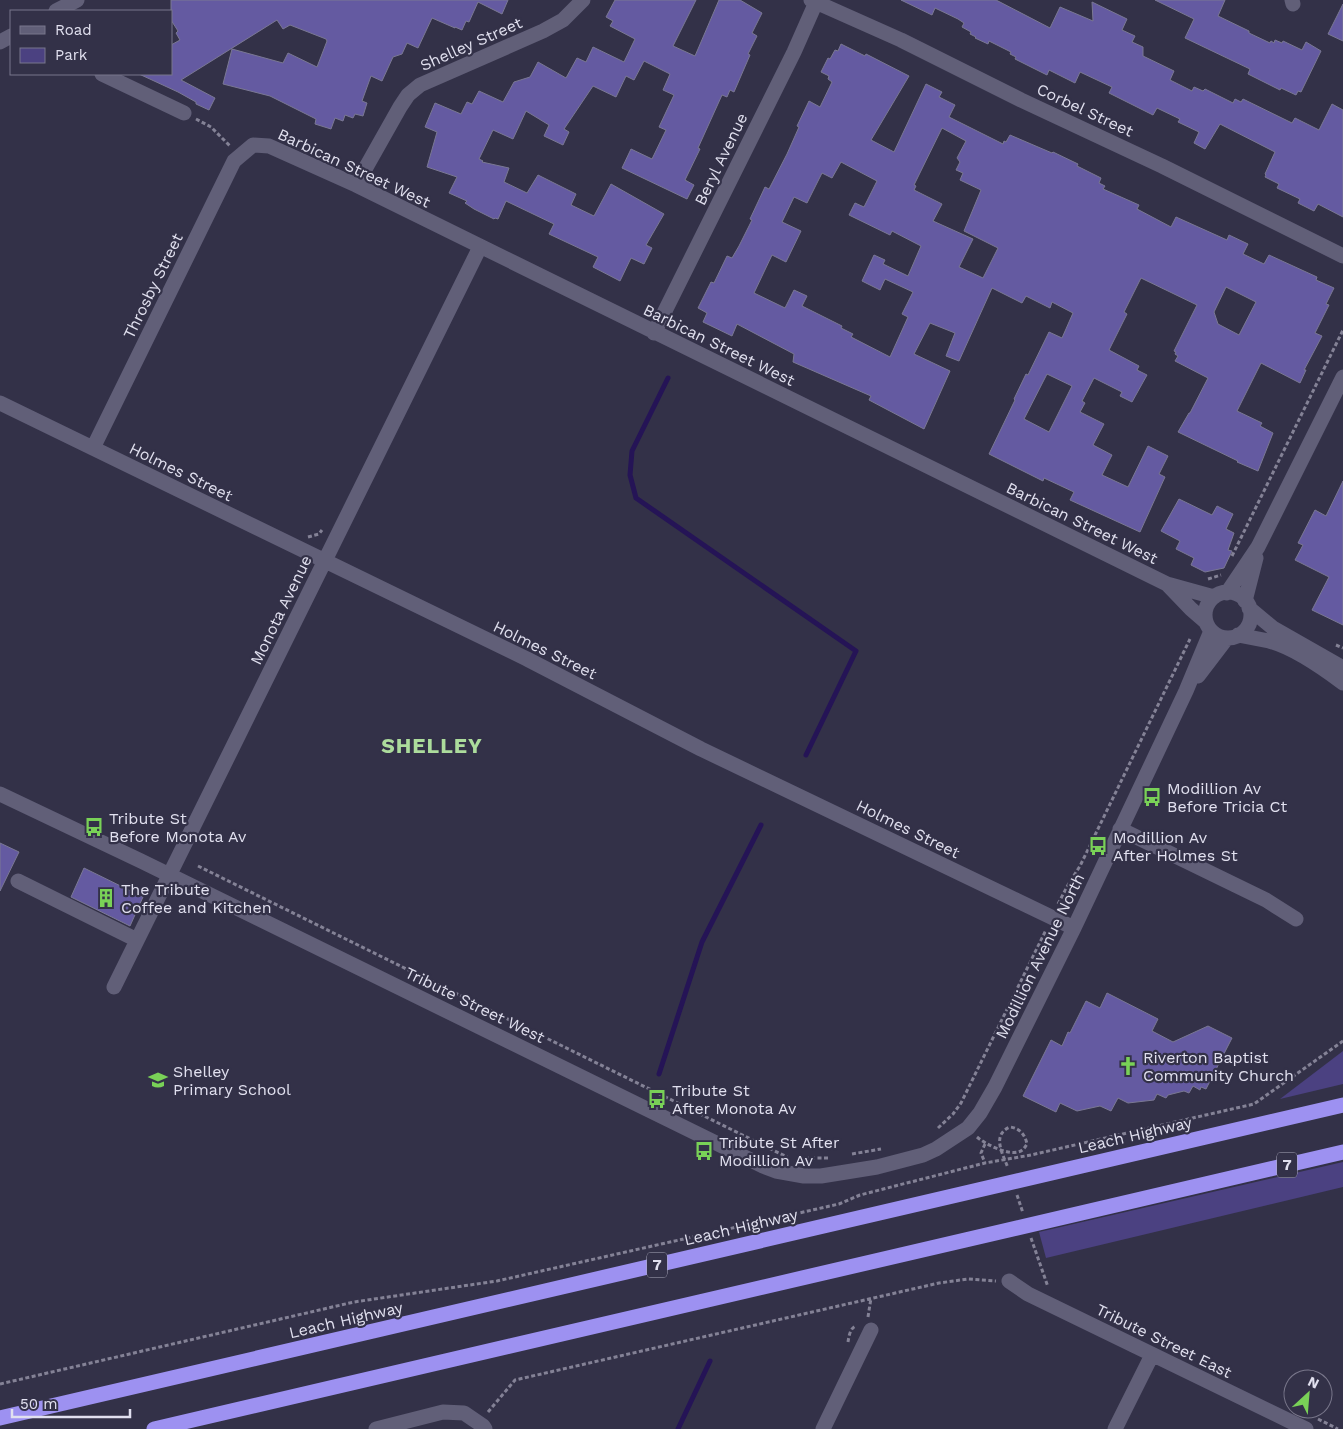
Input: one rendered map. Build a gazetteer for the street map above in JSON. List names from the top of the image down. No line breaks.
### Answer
{"streets":{"highway":["Leach Highway","7"],"street":["Shelley Street","Corbel Street","Beryl Avenue","Barbican Street West","Throsby Street","Holmes Street","Monota Avenue","Modillion Avenue North","Tribute Street West","Tribute Street East"]},"crossings":[["Shelley Street","Barbican Street West"],["Corbel Street","Beryl Avenue"],["Beryl Avenue","Barbican Street West"],["Barbican Street West","Throsby Street"],["Barbican Street West","Monota Avenue"],["Barbican Street West","Modillion Avenue North"],["Throsby Street","Holmes Street"],["Holmes Street","Monota Avenue"],["Holmes Street","Modillion Avenue North"],["Monota Avenue","Tribute Street West"],["Modillion Avenue North","Tribute Street West"]],"districts":["SHELLEY"],"places":{"bus stop":["Modillion Av Before Tricia Ct","Tribute St Before Monota Av","Modillion Av After Holmes St","Tribute St After Monota Av","Tribute St After Modillion Av"],"building":["The Tribute Coffee and Kitchen"],"church":["Riverton Baptist Community Church"],"school or university":["Shelley Primary School"]},"legend":["Road","Park"],"scale_bar":"50 m","north":"top right"}
